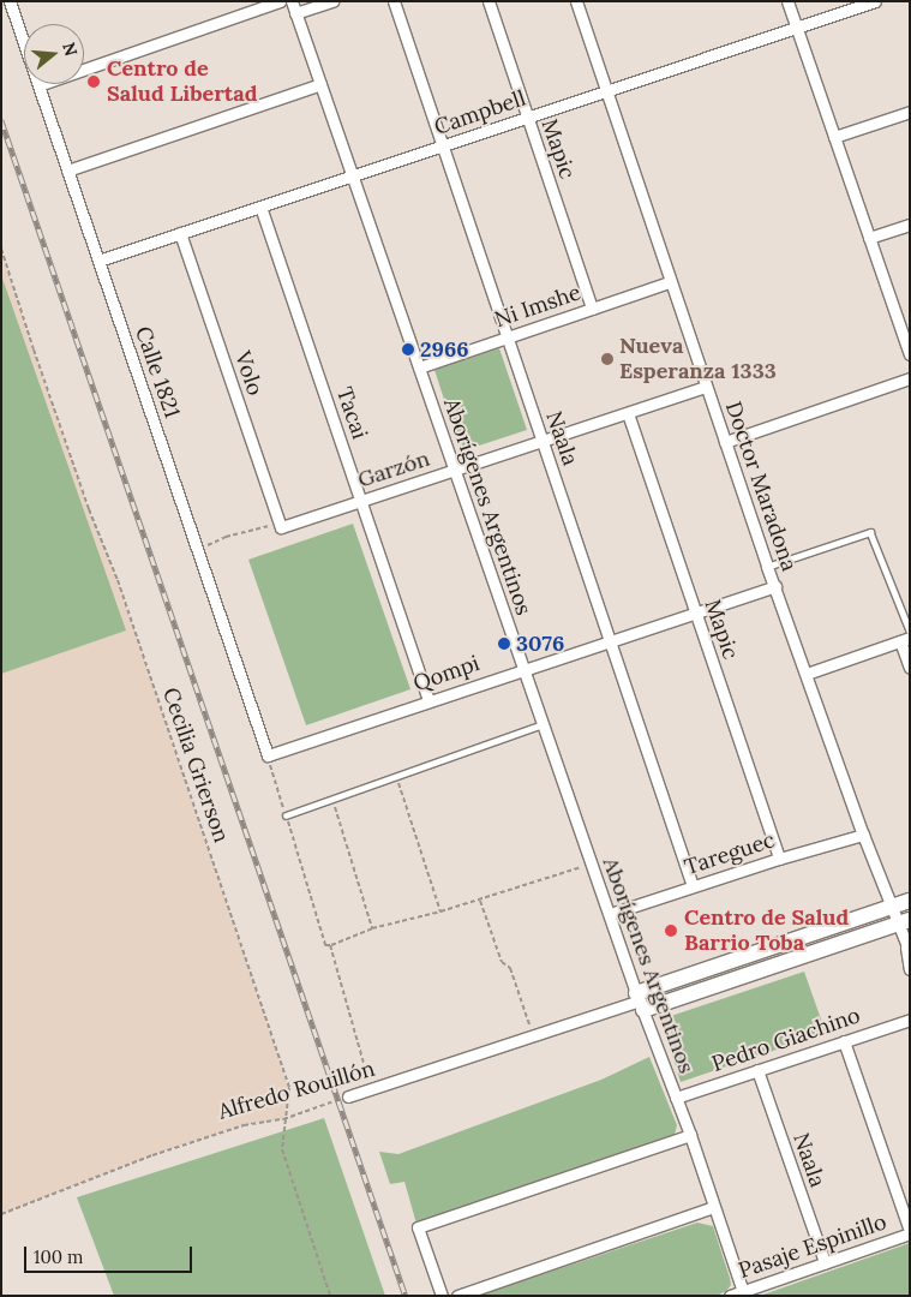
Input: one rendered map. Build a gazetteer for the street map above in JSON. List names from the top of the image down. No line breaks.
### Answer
{"streets":{"street":["Campbell","Mapic","Ni Imshe","Calle 1821","Volo","Tacai","Naala","Garzón","Doctor Maradona","Aborígenes Argentinos","Qompi","Tareguec","Pedro Giachino","Alfredo Rouillón","Pasaje Espinillo"],"path":["Cecilia Grierson"]},"crossings":[["Campbell","Mapic"],["Campbell","Calle 1821"],["Campbell","Volo"],["Campbell","Tacai"],["Campbell","Naala"],["Campbell","Doctor Maradona"],["Campbell","Aborígenes Argentinos"],["Mapic","Ni Imshe"],["Mapic","Garzón"],["Mapic","Qompi"],["Mapic","Tareguec"],["Ni Imshe","Naala"],["Ni Imshe","Doctor Maradona"],["Ni Imshe","Aborígenes Argentinos"],["Calle 1821","Qompi"],["Volo","Garzón"],["Tacai","Garzón"],["Tacai","Qompi"],["Naala","Garzón"],["Naala","Qompi"],["Naala","Tareguec"],["Naala","Pedro Giachino"],["Naala","Pasaje Espinillo"],["Garzón","Doctor Maradona"],["Garzón","Aborígenes Argentinos"],["Doctor Maradona","Qompi"],["Doctor Maradona","Tareguec"],["Aborígenes Argentinos","Qompi"],["Aborígenes Argentinos","Tareguec"],["Aborígenes Argentinos","Pedro Giachino"],["Aborígenes Argentinos","Alfredo Rouillón"],["Aborígenes Argentinos","Pasaje Espinillo"],["Cecilia Grierson","Alfredo Rouillón"]],"places":["Centro de Salud Libertad","2966","Nueva Esperanza 1333","3076","Centro de Salud Barrio Toba"],"scale_bar":"100 m","north":"right"}
